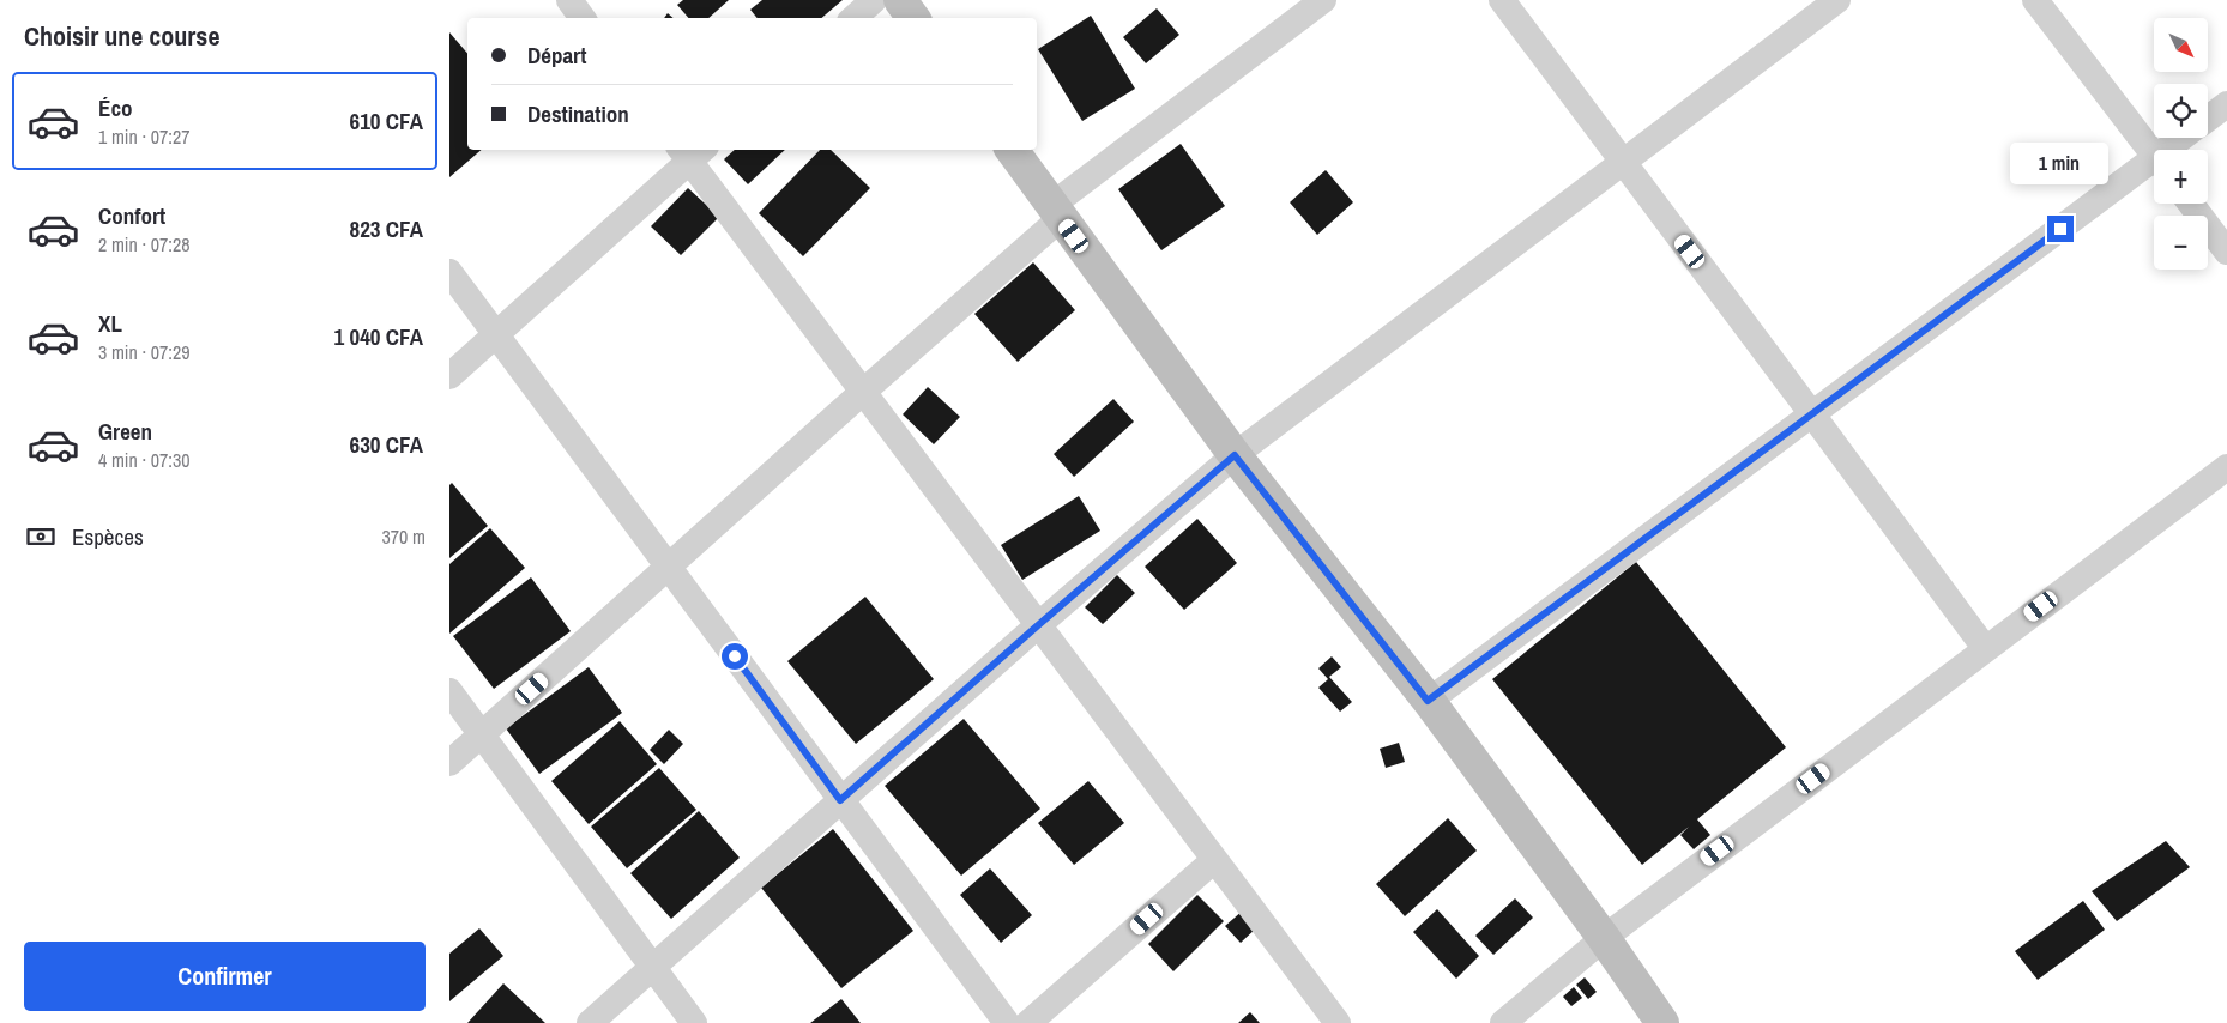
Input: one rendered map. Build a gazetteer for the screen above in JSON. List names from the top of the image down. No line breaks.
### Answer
{"north":"bottom right","page":{"heading":"Choisir une course","map_buttons":["+","−"],"banner":["Départ","Destination"],"list":[{"name":"Éco","note":"1 min · 07:27","value":"610 CFA"},{"name":"Confort","note":"2 min · 07:28","value":"823 CFA"},{"name":"XL","note":"3 min · 07:29","value":"1 040 CFA"},{"name":"Green","note":"4 min · 07:30","value":"630 CFA"}],"bubble":"1 min","pay":["Espèces","370 m"],"buttons":"Confirmer"}}
